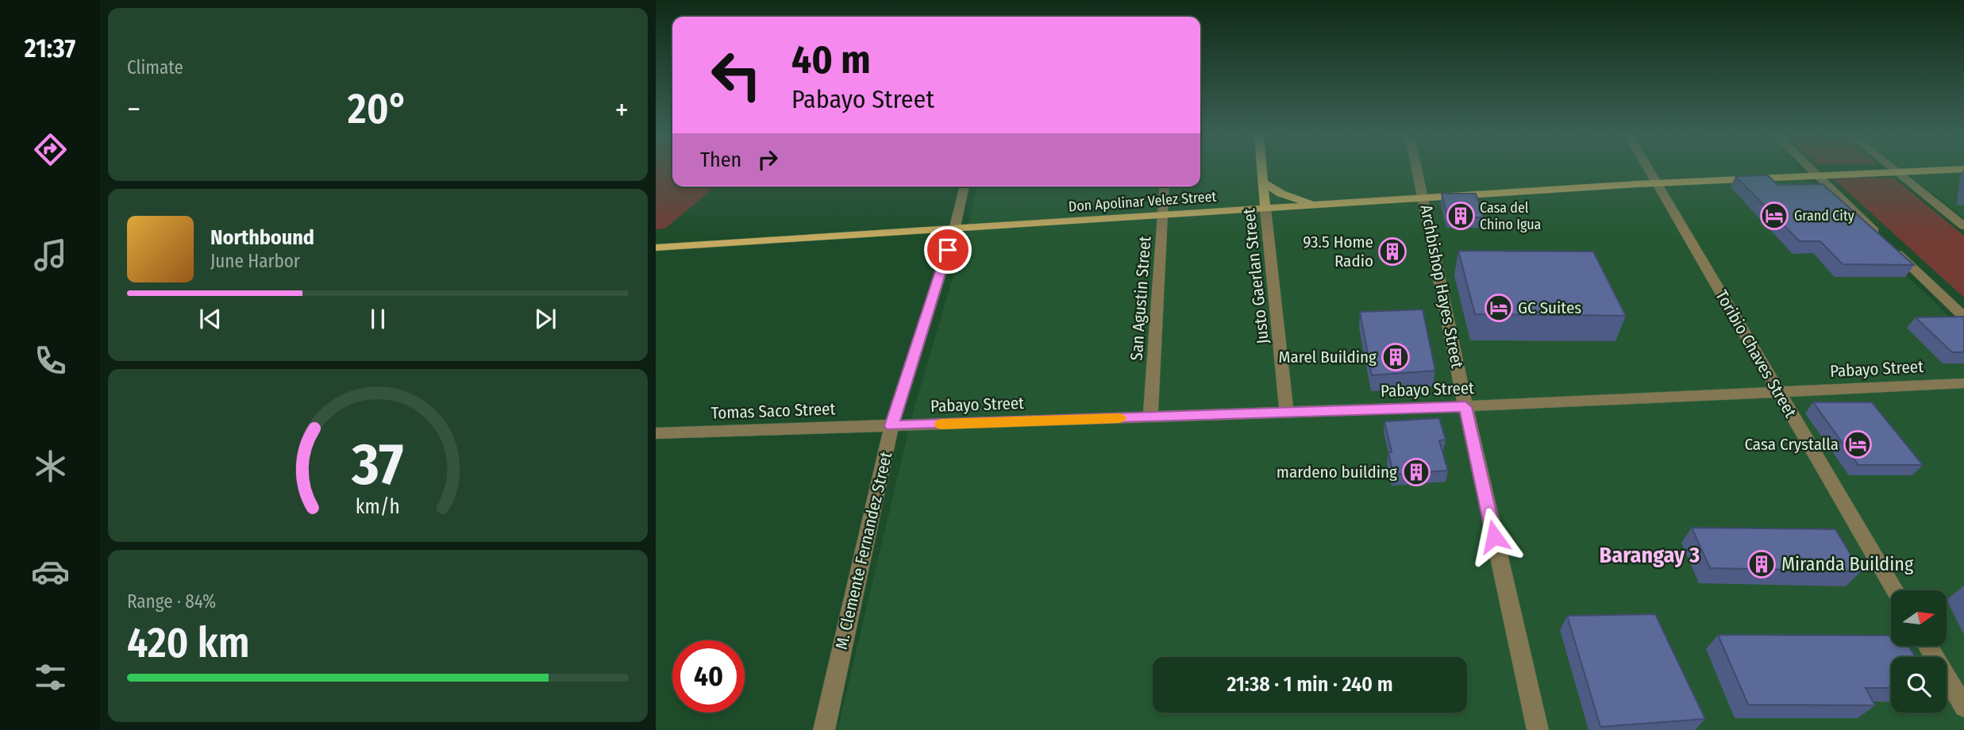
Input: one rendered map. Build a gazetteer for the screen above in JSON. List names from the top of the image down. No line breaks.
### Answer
{"streets":{"main road":["Don Apolinar Velez Street","Justo Gaerlan Street"],"street":["Archbishop Hayes Street","San Agustin Street","Toribio Chaves Street","Pabayo Street","Tomas Saco Street","M. Clemente Fernandez Street"]},"crossings":[["Don Apolinar Velez Street","Justo Gaerlan Street"],["Don Apolinar Velez Street","Archbishop Hayes Street"],["Don Apolinar Velez Street","San Agustin Street"],["Don Apolinar Velez Street","Toribio Chaves Street"],["Don Apolinar Velez Street","M. Clemente Fernandez Street"],["Justo Gaerlan Street","Pabayo Street"],["Archbishop Hayes Street","Pabayo Street"],["San Agustin Street","Pabayo Street"],["Toribio Chaves Street","Pabayo Street"],["Pabayo Street","Tomas Saco Street"],["Pabayo Street","M. Clemente Fernandez Street"],["Tomas Saco Street","M. Clemente Fernandez Street"]],"districts":["Barangay 3"],"places":{"building":["Casa del Chino Igua","93.5 Home Radio","Marel Building","mardeno building","Miranda Building"],"hotel":["Grand City","GC Suites","Casa Crystalla"]},"north":"right","page":{"tabs":"21:37","tile":["Climate",["Range · 84%","420 km"]],"turn":["40 m","Pabayo Street"],"heat":["−","20°","+"],"then":"Then","song":["Northbound","June Harbor"],"limit":"40","trip":"21:38 · 1 min · 240 m","gauge":["37","km/h"]}}
